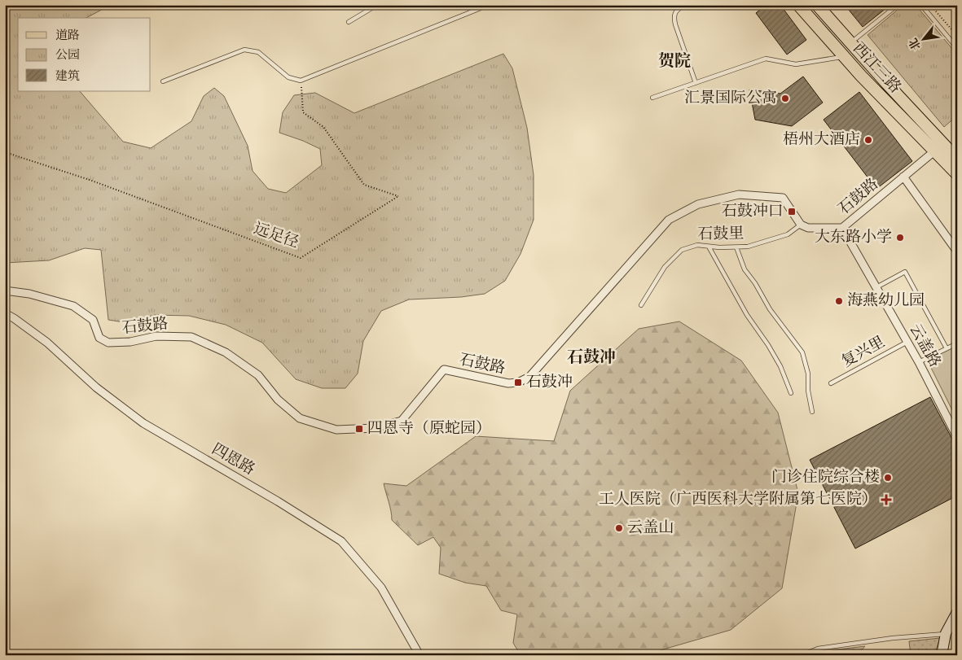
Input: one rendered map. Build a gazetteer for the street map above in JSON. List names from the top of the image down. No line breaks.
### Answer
{"streets":{"main road":["西江三路"],"street":["石鼓路","云盖路","四恩路"],"lane":["石鼓里","复兴里"],"path":["远足径"]},"crossings":[["西江三路","石鼓路"],["石鼓路","石鼓里"],["石鼓路","云盖路"],["云盖路","复兴里"]],"districts":["贺院","石鼓冲"],"places":{"other":["汇景国际公寓","梧州大酒店","大东路小学","海燕幼儿园","门诊住院综合楼","云盖山"],"transit":["石鼓冲口","石鼓冲","四恩寺（原蛇园）"],"health":["工人医院（广西医科大学附属第七医院）"]},"legend":["道路","公园","建筑"],"north":"bottom left"}
